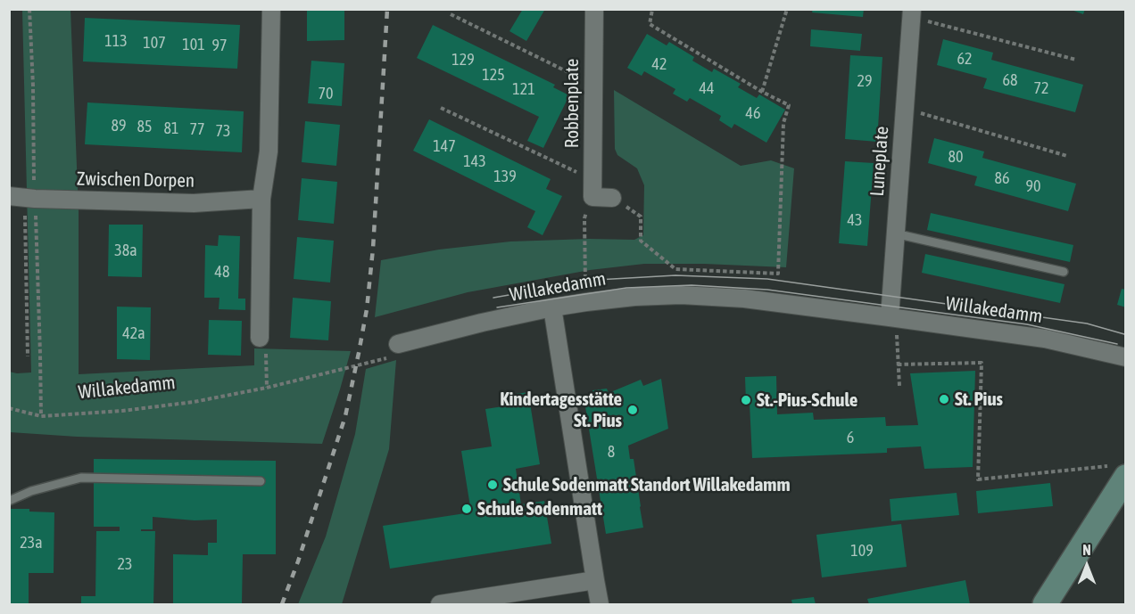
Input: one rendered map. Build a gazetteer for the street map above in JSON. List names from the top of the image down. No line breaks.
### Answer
{"streets":{"street":["Robbenplate","Luneplate","Zwischen Dorpen","Willakedamm"]},"crossings":[["Luneplate","Willakedamm"]],"places":["St. Pius","St.-Pius-Schule","Kindertagesstätte St. Pius","Schule Sodenmatt Standort Willakedamm","Schule Sodenmatt"],"house_numbers":["113","107","101","97","62","129","42","125","68","29","44","72","121","70","46","89","85","81","77","73","147","80","143","139","86","90","43","38a","48","42a","6","8","23a","109","23"],"north":"top"}
